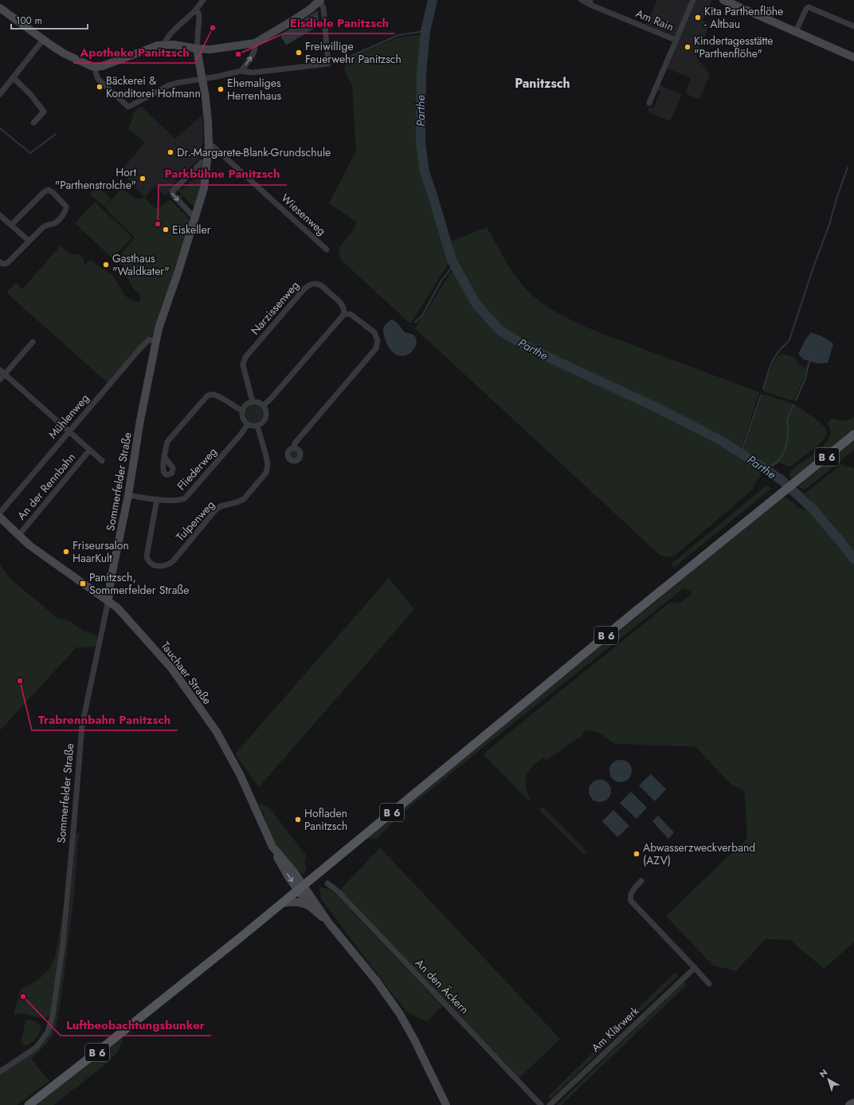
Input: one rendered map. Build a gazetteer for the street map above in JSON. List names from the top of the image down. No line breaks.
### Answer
{"streets":{"main road":["B 6"],"street":["Am Rain","Wiesenweg","Narzissenweg","Mühlenweg","Fliederweg","Sommerfelder Straße","An der Rennbahn","Tulpenweg","Tauchaer Straße","An den Äckern","Am Klärwerk"]},"crossings":[["Wiesenweg","Sommerfelder Straße"],["Narzissenweg","Fliederweg"],["Narzissenweg","Tulpenweg"],["Mühlenweg","Sommerfelder Straße"],["B 6","Tauchaer Straße"],["Fliederweg","Sommerfelder Straße"],["Fliederweg","Tulpenweg"],["Sommerfelder Straße","Tauchaer Straße"],["An der Rennbahn","Tauchaer Straße"]],"districts":["Panitzsch"],"water":["Parthe"],"places":{"other":["Kita Parthenflöhe - Altbau","Apotheke Panitzsch","Kindertagesstätte \"Parthenflöhe\"","Freiwillige Feuerwehr Panitzsch","Eisdiele Panitzsch","Bäckerei & Konditorei Hofmann","Ehemaliges Herrenhaus","Dr.-Margarete-Blank-Grundschule","Hort \"Parthenstrolche\"","Parkbühne Panitzsch","Eiskeller","Gasthaus \"Waldkater\"","Friseursalon HaarKult","Trabrennbahn Panitzsch","Hofladen Panitzsch","Abwasserzweckverband (AZV)","Luftbeobachtungsbunker"],"transit":["Panitzsch, Sommerfelder Straße"]},"scale_bar":"100 m","north":"top left"}
